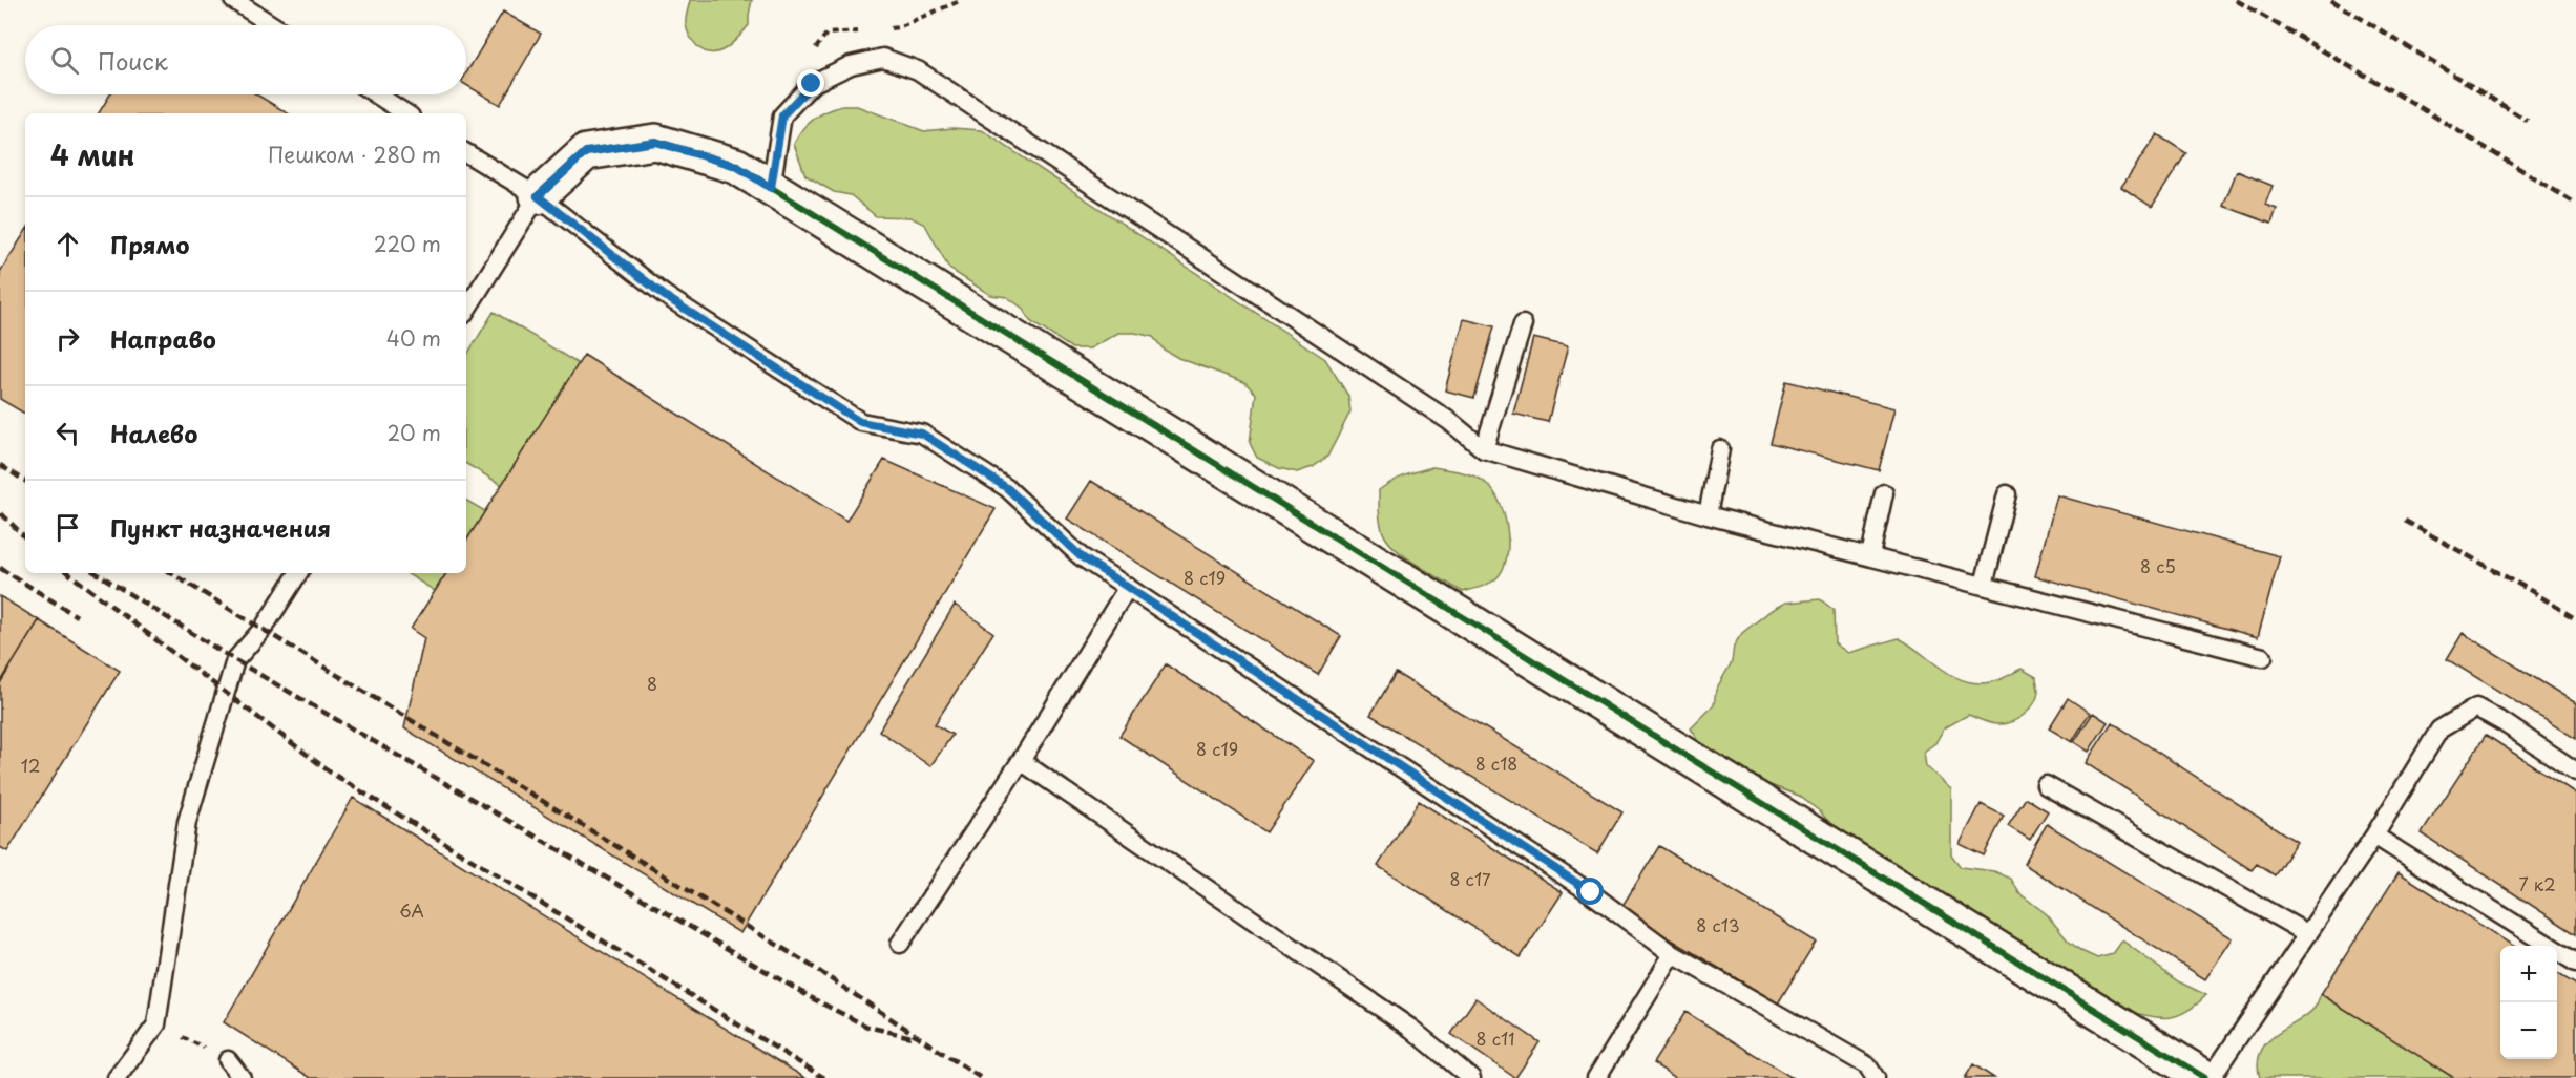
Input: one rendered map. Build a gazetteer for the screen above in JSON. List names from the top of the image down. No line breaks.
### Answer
{"house_numbers":["8 с5","8 с19","8","8 с19","8 с18","12","8 с17","7 к2","6А","8 с13","8 с11"],"page":{"search":"Поиск","heading":["4 мин","Пешком · 280 m"],"list":[["Прямо","220 m"],["Направо","40 m"],["Налево","20 m"],"Пункт назначения"],"map_buttons":["+","−"]}}
